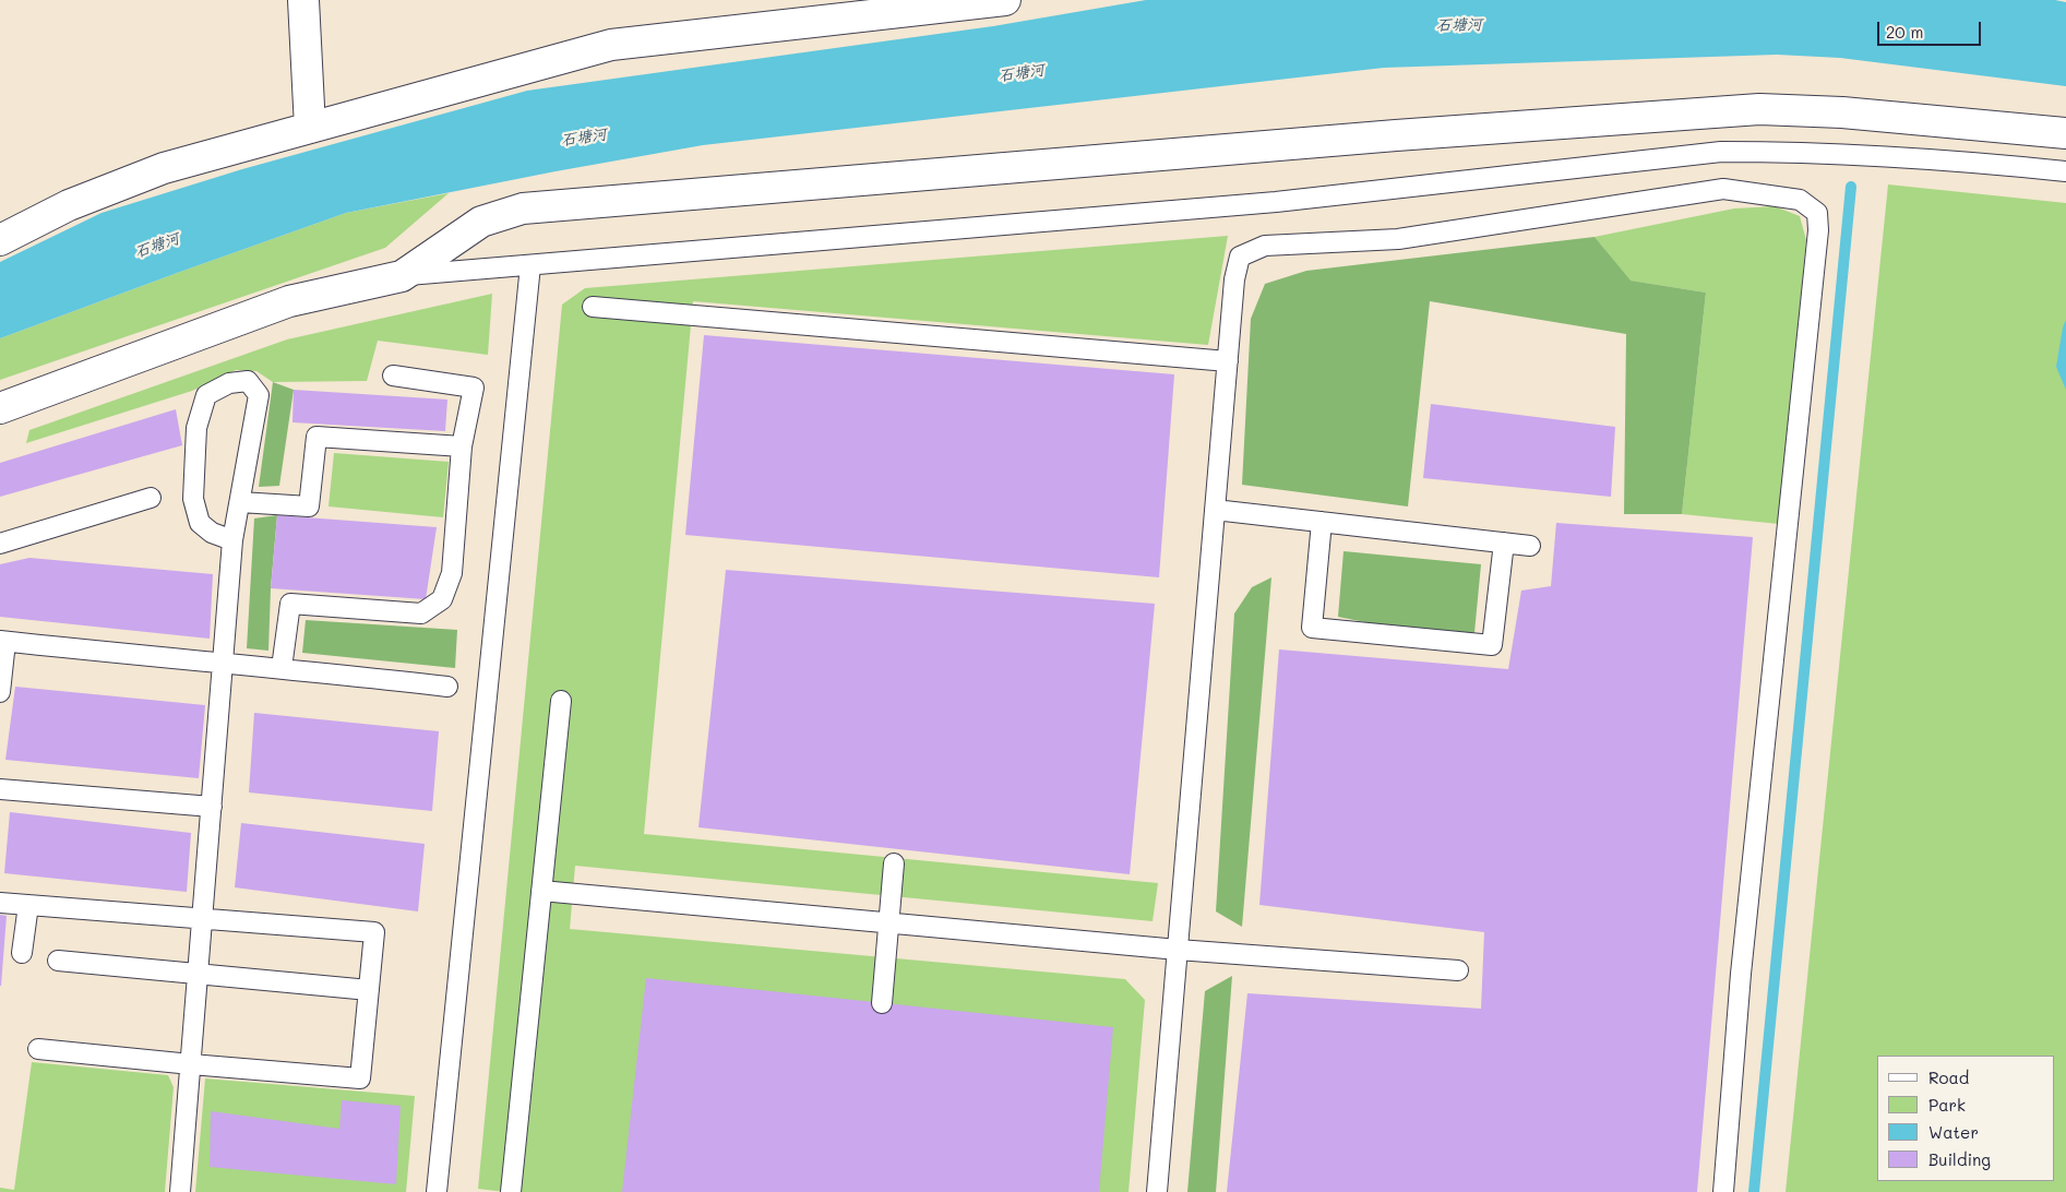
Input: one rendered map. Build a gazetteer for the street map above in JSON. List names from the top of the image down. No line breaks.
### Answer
{"water":["石塘河"],"legend":["Road","Park","Water","Building"],"scale_bar":"20 m"}
